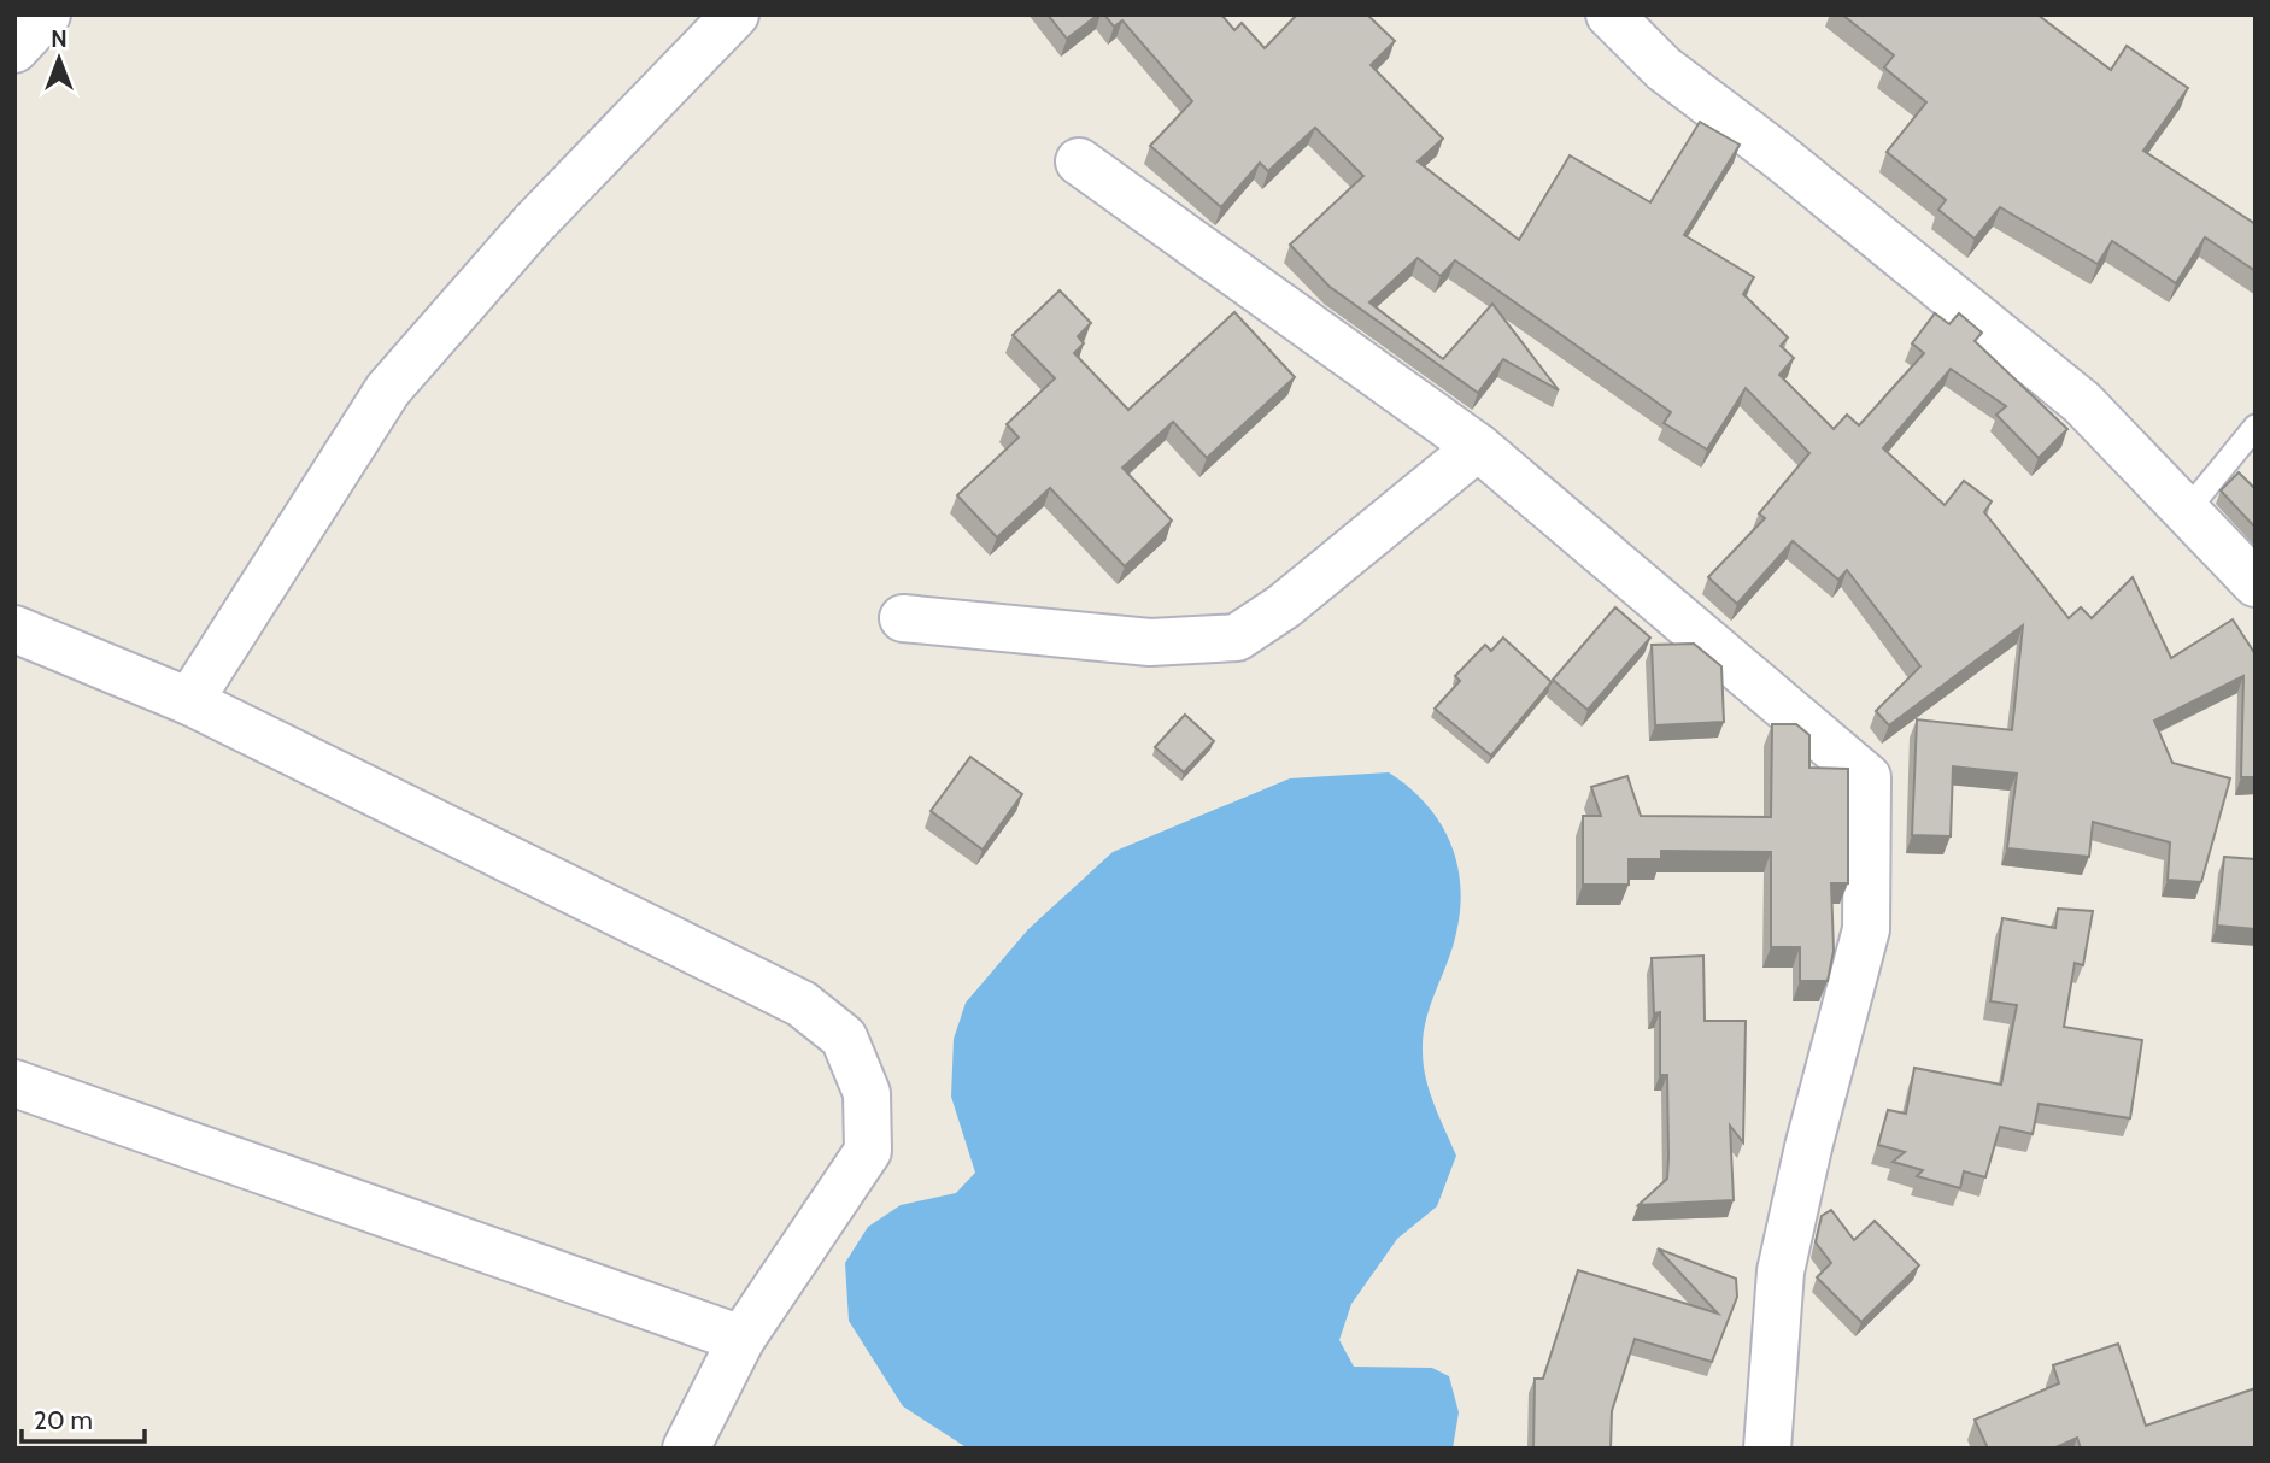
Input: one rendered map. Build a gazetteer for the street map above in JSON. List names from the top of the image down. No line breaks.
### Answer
{"scale_bar":"20 m","north":"top"}
